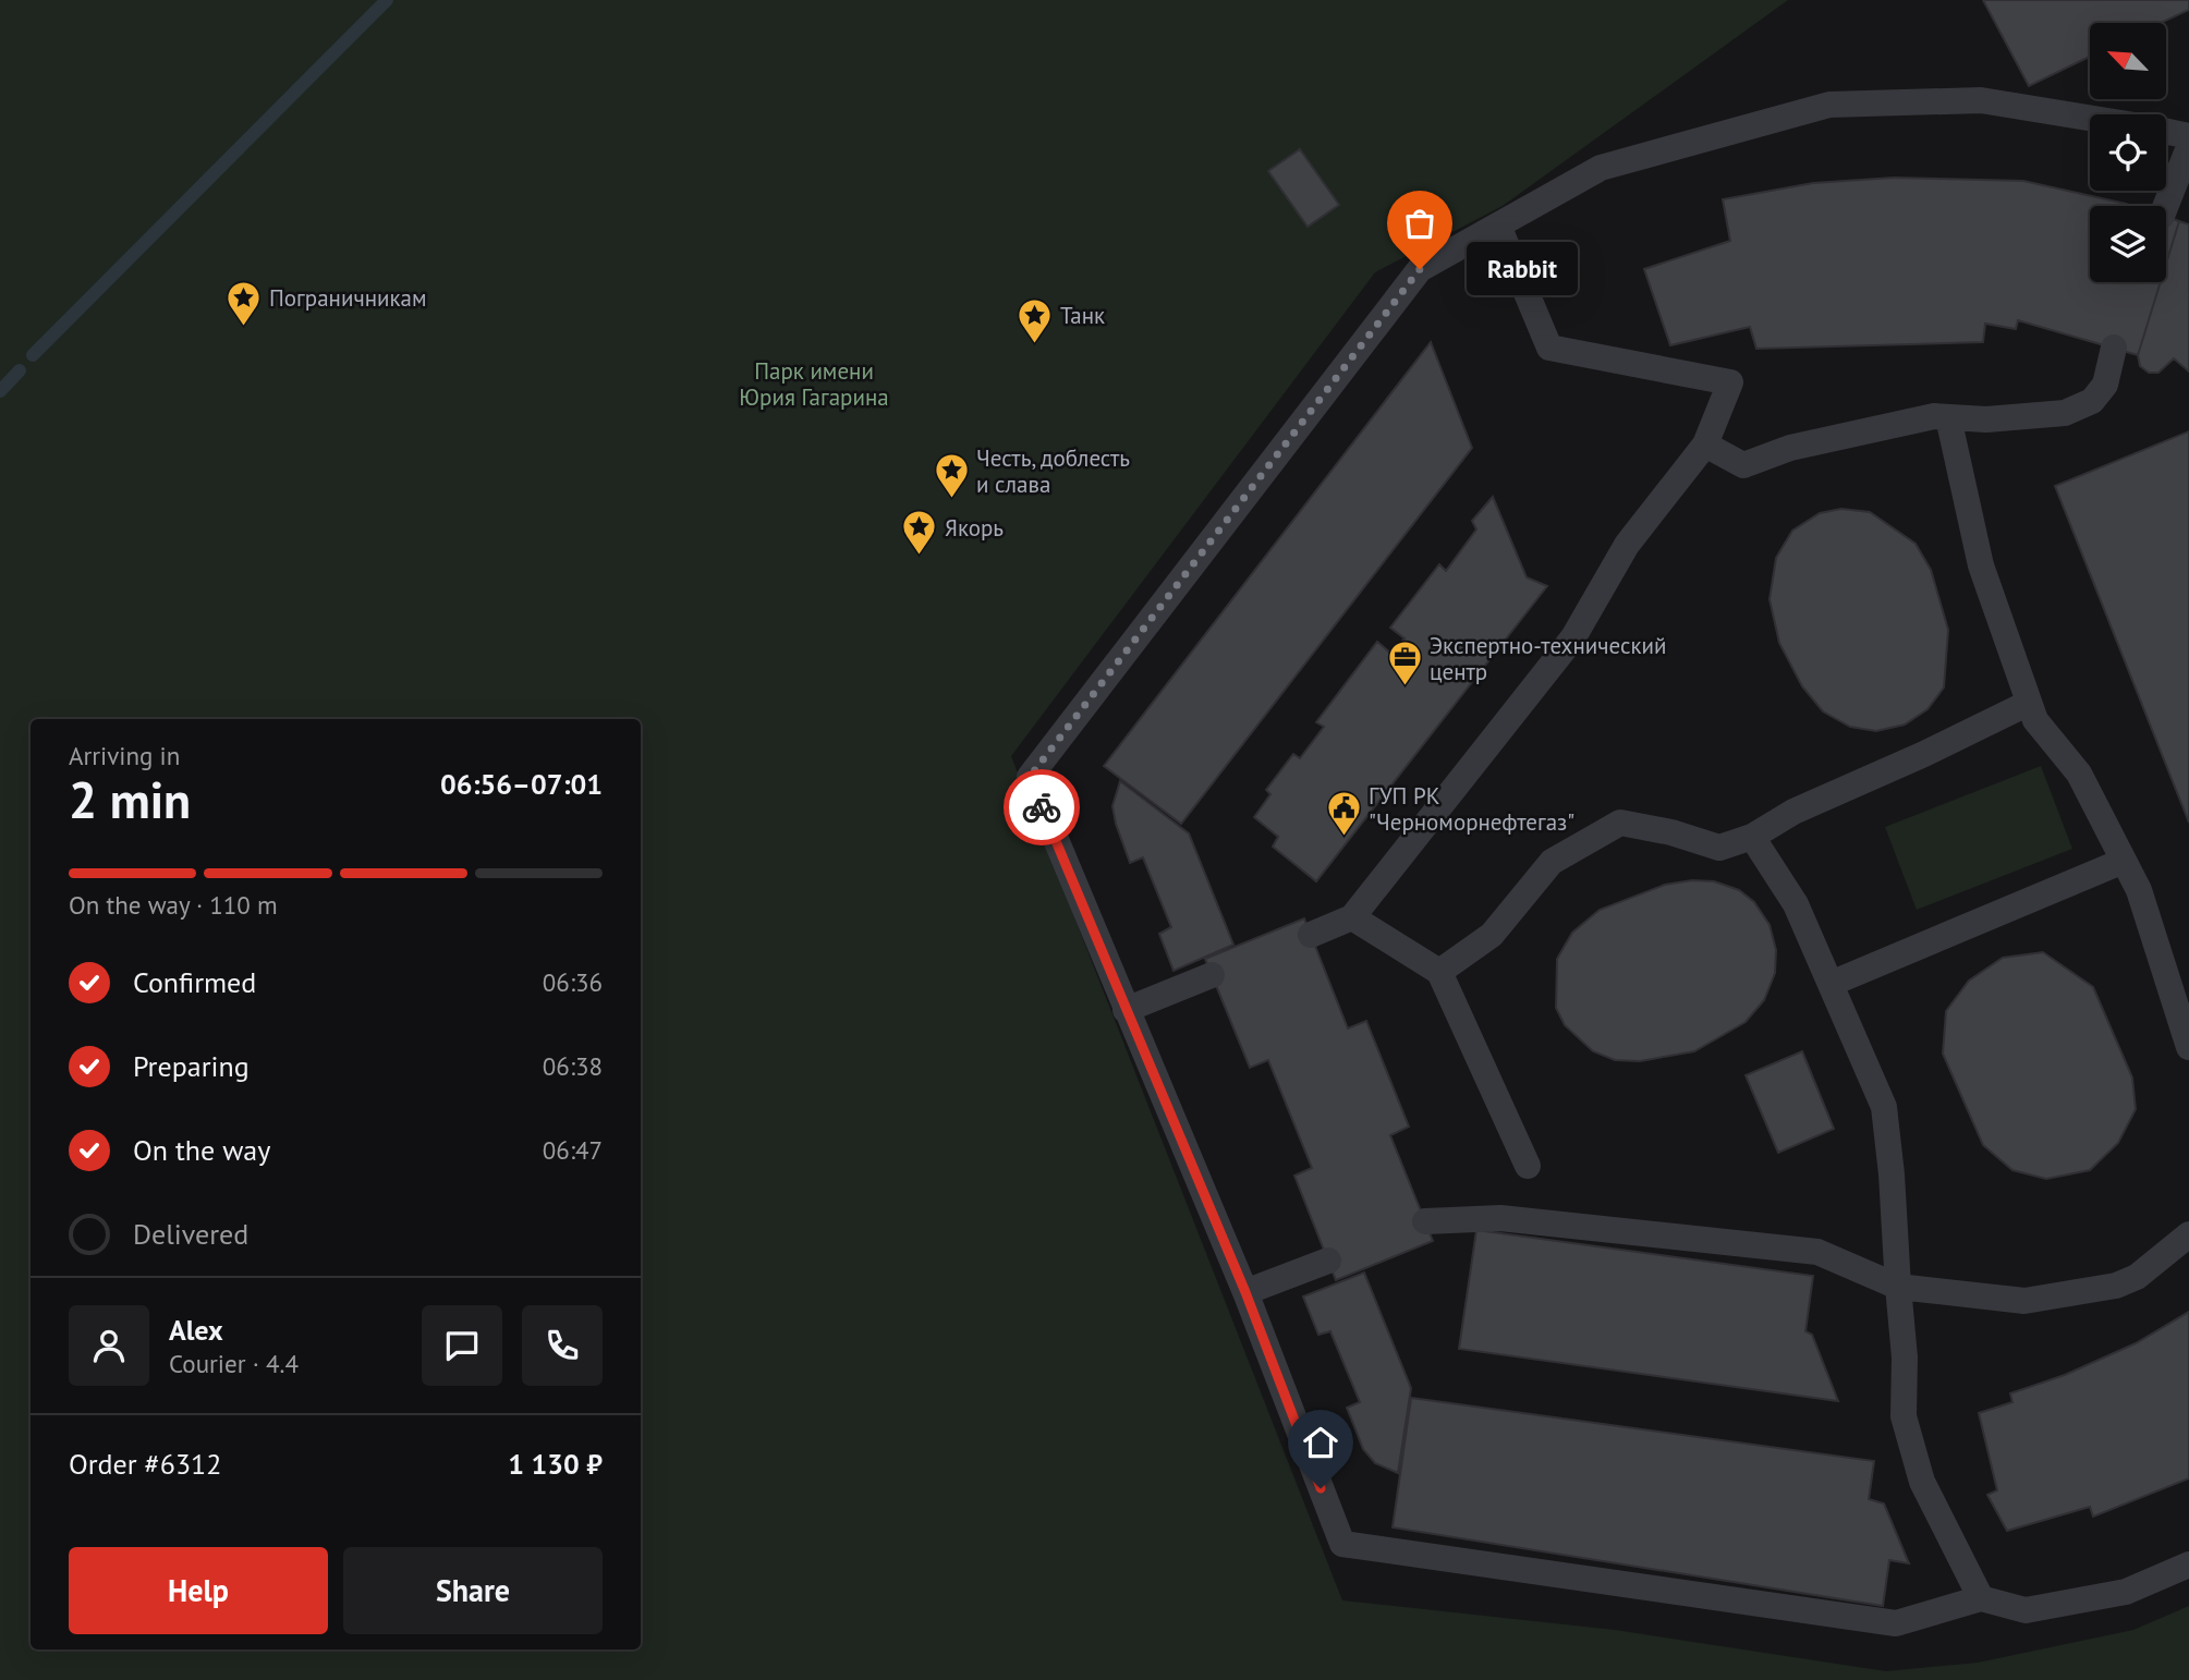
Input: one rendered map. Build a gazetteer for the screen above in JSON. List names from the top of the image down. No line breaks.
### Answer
{"parks":["Парк имени Юрия Гагарина"],"places":{"other":["Rabbit"],"place":["Пограничникам","Танк","Честь, доблесть и слава","Якорь"],"office":["Экспертно-технический центр"],"public building":["ГУП РК \"Черноморнефтегаз\""]},"north":"top left","page":{"bubble":"Rabbit","heading":["2 min","Arriving in","06:56–07:01"],"panel":["Alex","Courier · 4.4","Order #6312","1 130 ₽"],"bar":"On the way · 110 m","list":[["Confirmed","06:36"],["Preparing","06:38"],["On the way","06:47"],"Delivered"],"buttons":["Help","Share"]}}
